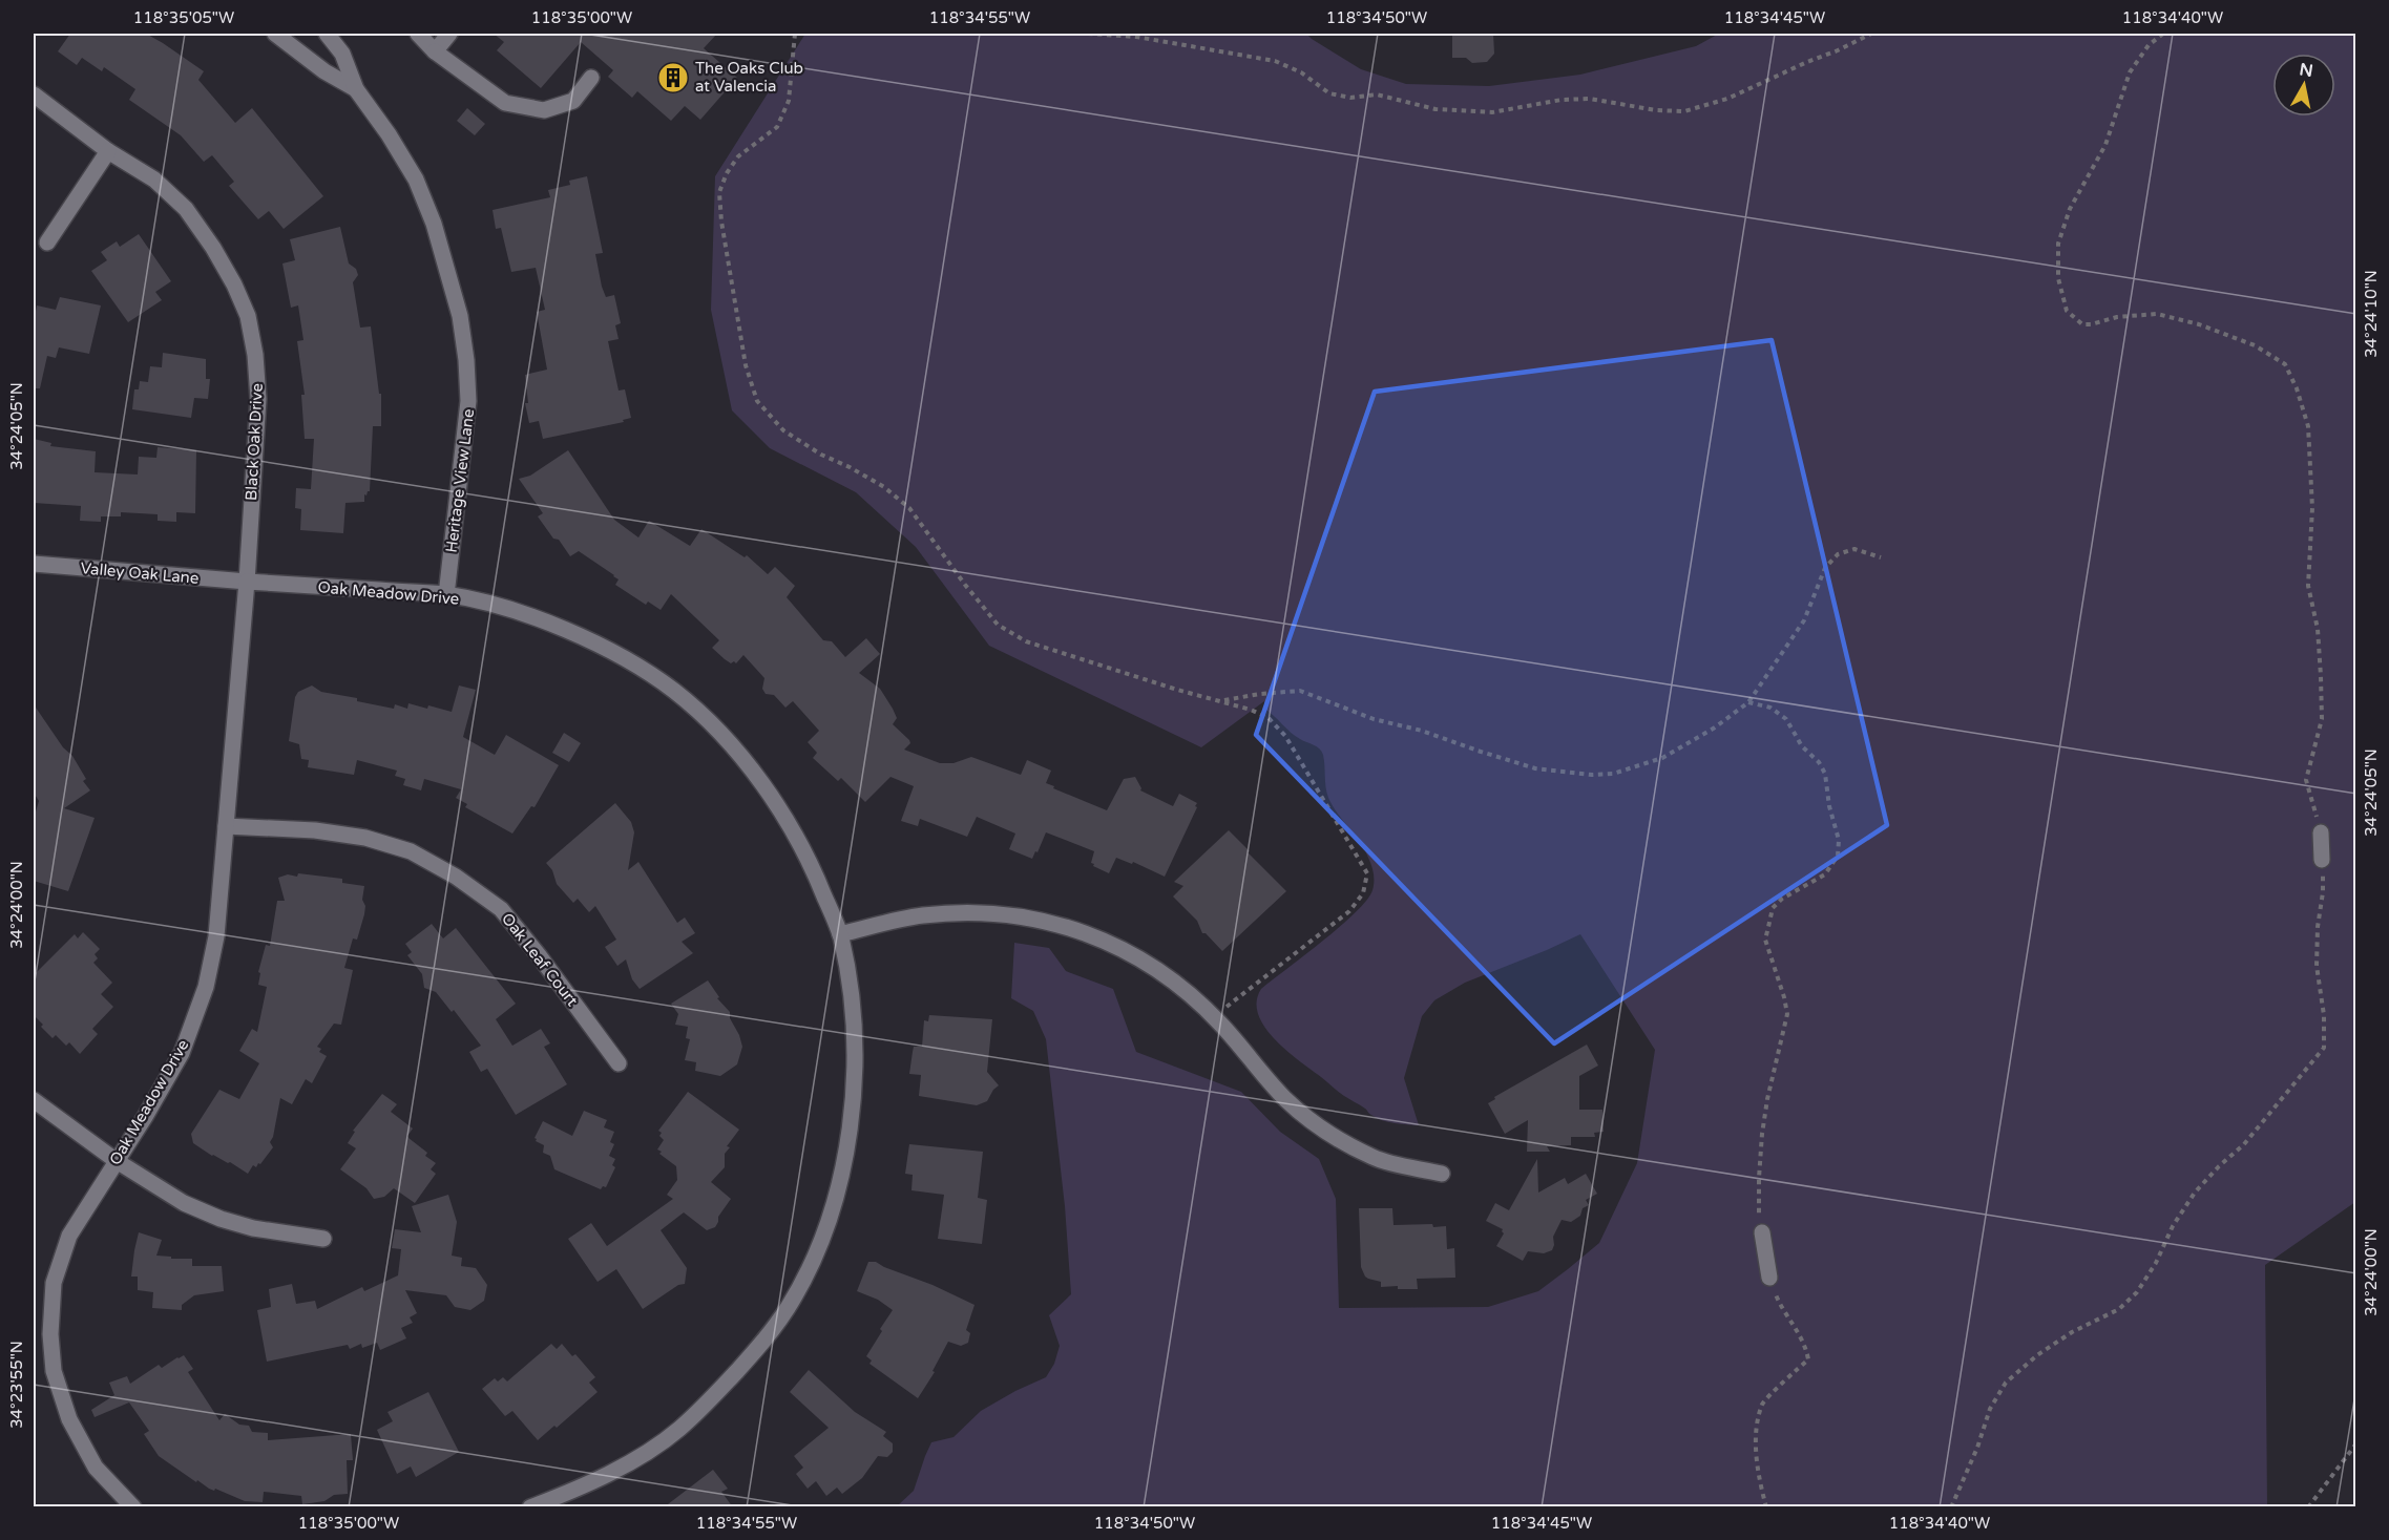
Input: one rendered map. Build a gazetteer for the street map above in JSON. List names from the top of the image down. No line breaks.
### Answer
{"streets":{"street":["Black Oak Drive","Heritage View Lane","Valley Oak Lane","Oak Meadow Drive","Oak Leaf Court"]},"crossings":[["Black Oak Drive","Valley Oak Lane"],["Black Oak Drive","Oak Meadow Drive"],["Heritage View Lane","Oak Meadow Drive"],["Valley Oak Lane","Oak Meadow Drive"],["Oak Meadow Drive","Oak Leaf Court"]],"places":{"building":["The Oaks Club at Valencia"]},"north":"top","coordinates":["118°35'05\"W","118°35'00\"W","118°34'55\"W","118°34'50\"W","118°34'45\"W","118°34'40\"W","34°24'10\"N","34°24'05\"N","34°24'00\"N","34°23'55\"N"]}
